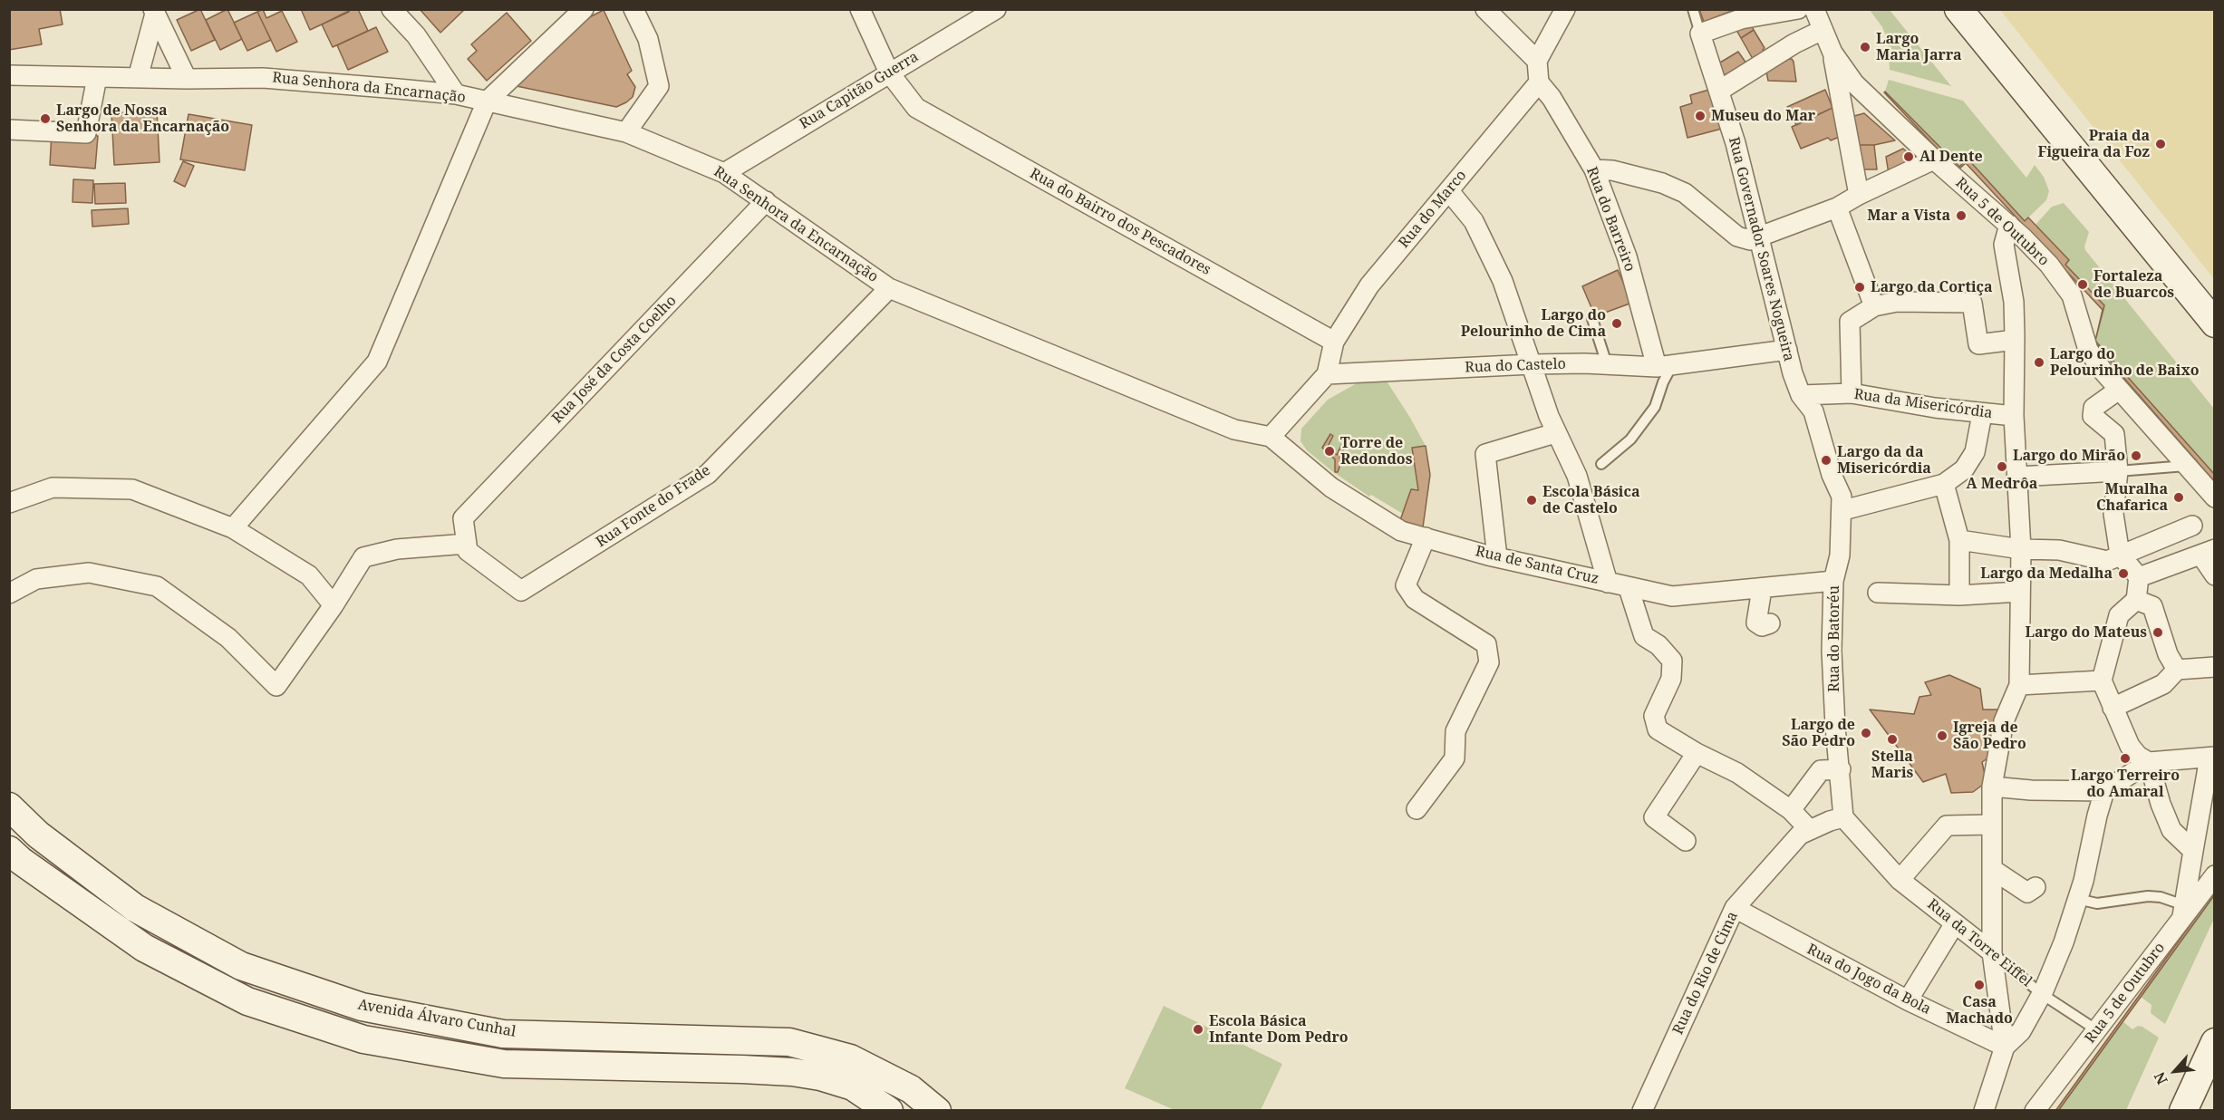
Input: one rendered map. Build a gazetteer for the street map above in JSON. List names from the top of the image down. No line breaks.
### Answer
{"streets":{"main road":["Avenida Álvaro Cunhal"],"street":["Rua Senhora da Encarnação","Rua Capitão Guerra","Rua do Marco","Rua do Barreiro","Rua do Bairro dos Pescadores","Rua 5 de Outubro","Rua Governador Soares Nogueira","Rua José da Costa Coelho","Rua do Castelo","Rua da Misericórdia","Rua Fonte do Frade","Rua de Santa Cruz","Rua do Batoréu","Rua da Torre Eiffel","Rua do Rio de Cima","Rua do Jogo da Bola"]},"crossings":[["Rua Senhora da Encarnação","Rua Capitão Guerra"],["Rua Senhora da Encarnação","Rua José da Costa Coelho"],["Rua Senhora da Encarnação","Rua Fonte do Frade"],["Rua Senhora da Encarnação","Rua de Santa Cruz"],["Rua Capitão Guerra","Rua do Bairro dos Pescadores"],["Rua do Marco","Rua do Barreiro"],["Rua do Marco","Rua do Bairro dos Pescadores"],["Rua do Barreiro","Rua do Castelo"],["Rua 5 de Outubro","Rua da Torre Eiffel"],["Rua Governador Soares Nogueira","Rua do Castelo"],["Rua Governador Soares Nogueira","Rua da Misericórdia"],["Rua Governador Soares Nogueira","Rua do Batoréu"],["Rua José da Costa Coelho","Rua Fonte do Frade"],["Rua de Santa Cruz","Rua do Batoréu"],["Rua do Batoréu","Rua da Torre Eiffel"],["Rua do Batoréu","Rua do Rio de Cima"],["Rua da Torre Eiffel","Rua do Rio de Cima"],["Rua do Rio de Cima","Rua do Jogo da Bola"]],"places":["Largo Maria Jarra","Museu do Mar","Largo de Nossa Senhora da Encarnação","Praia da Figueira da Foz","Al Dente","Mar a Vista","Fortaleza de Buarcos","Largo da Cortiça","Largo do Pelourinho de Cima","Largo do Pelourinho de Baixo","Torre de Redondos","Largo do Mirão","Largo da da Misericórdia","A Medrôa","Muralha Chafarica","Escola Básica de Castelo","Largo da Medalha","Largo do Mateus","Largo de São Pedro","Igreja de São Pedro","Stella Maris","Largo Terreiro do Amaral","Casa Machado","Escola Básica Infante Dom Pedro"],"north":"bottom left"}
